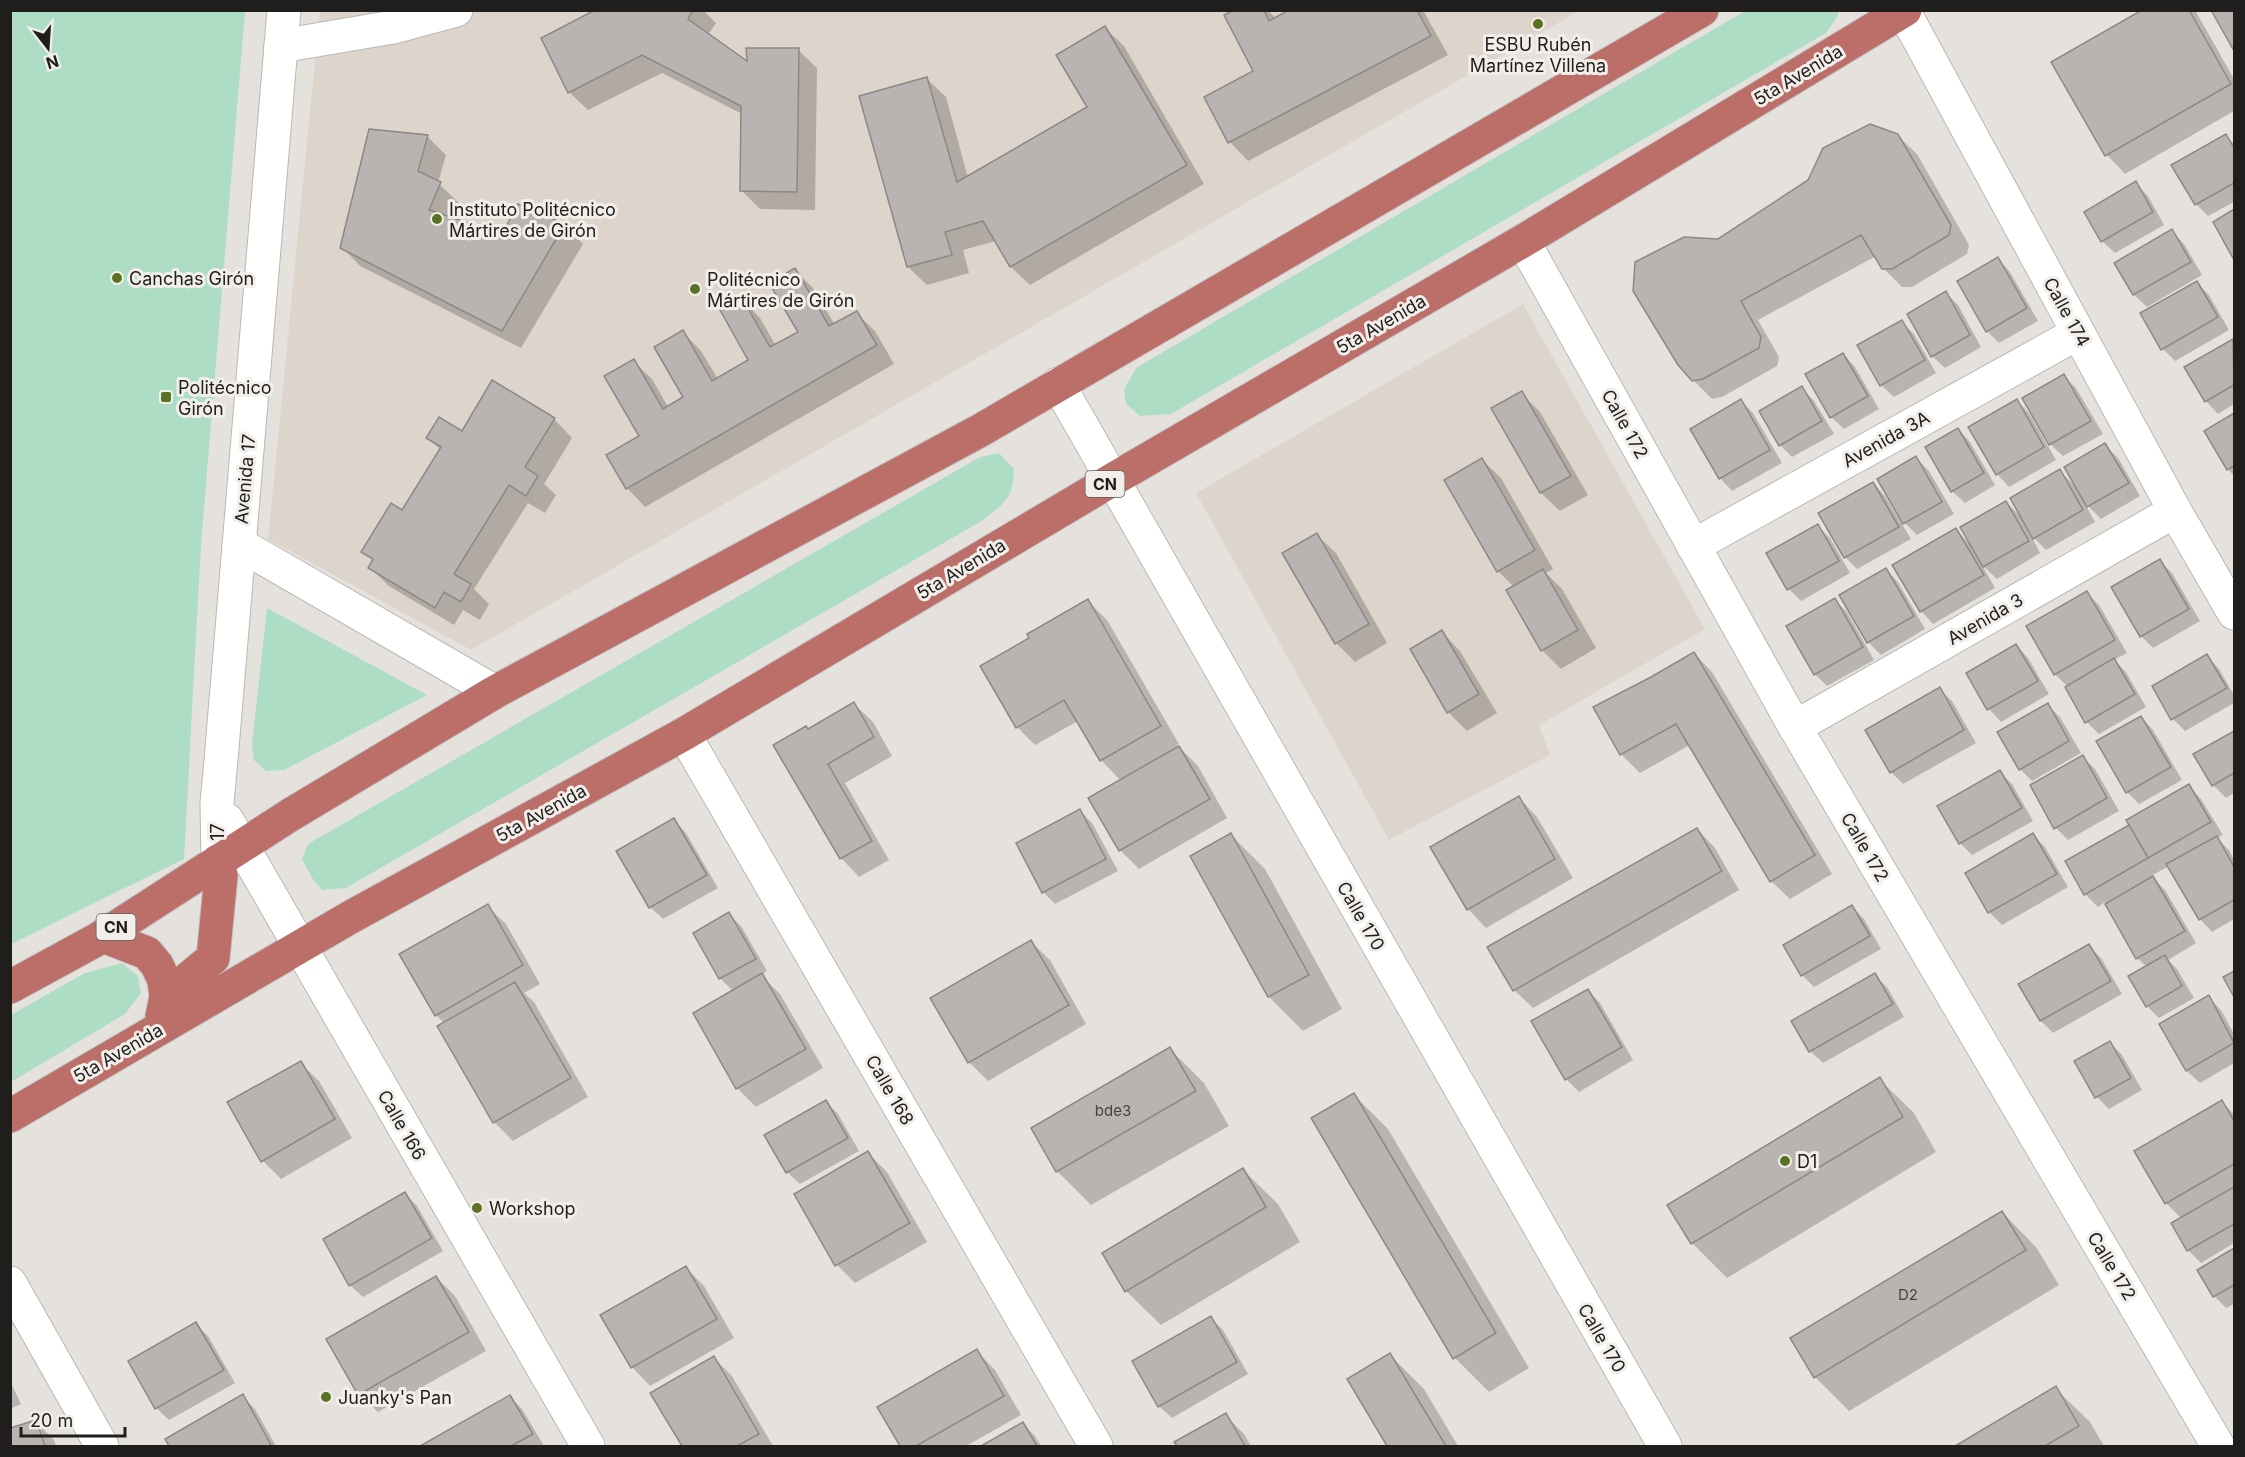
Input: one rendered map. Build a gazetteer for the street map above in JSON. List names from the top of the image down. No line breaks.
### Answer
{"streets":{"highway":["5ta Avenida","CN"],"street":["Calle 174","Calle 172","Avenida 3A","Avenida 17","Avenida 3","Calle 170","Calle 168","Calle 166"]},"crossings":[["5ta Avenida","Calle 174"],["5ta Avenida","Calle 172"],["5ta Avenida","Calle 170"],["5ta Avenida","Calle 168"],["5ta Avenida","Calle 166"],["Calle 174","Avenida 3A"],["Calle 174","Avenida 3"],["Calle 172","Avenida 3A"],["Calle 172","Avenida 3"],["Avenida 17","Calle 166"],["CN","Calle 170"],["CN","Calle 166"]],"places":{"other":["ESBU Rubén Martínez Villena","Instituto Politécnico Mártires de Girón","Canchas Girón","Politécnico Mártires de Girón","D1","Workshop","Juanky's Pan"],"transit":["Politécnico Girón"]},"house_numbers":["bde3","D2"],"scale_bar":"20 m","north":"bottom"}
